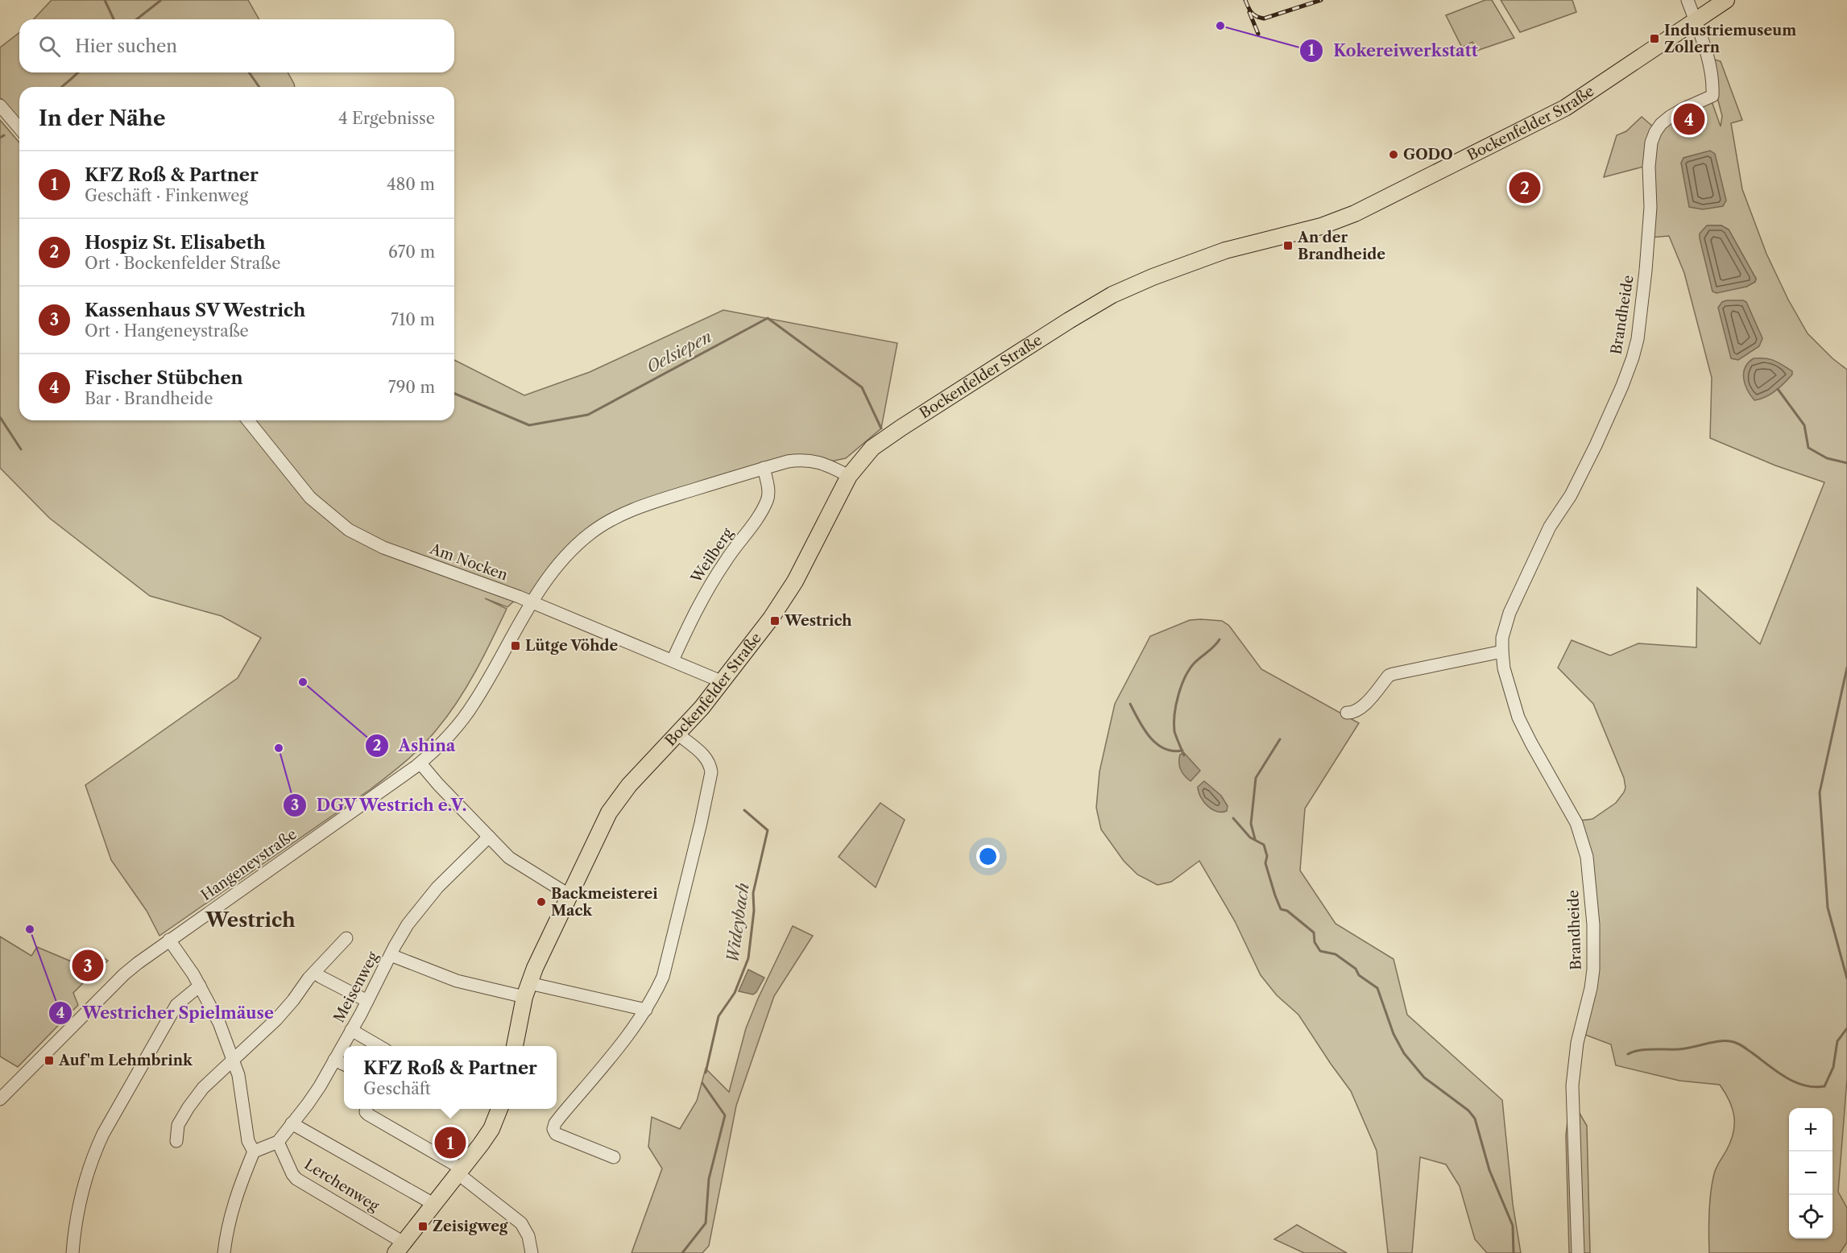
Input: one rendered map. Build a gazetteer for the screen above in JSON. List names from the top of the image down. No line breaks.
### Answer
{"streets":{"main road":["Bockenfelder Straße"],"street":["Brandheide","Weilberg","Am Nocken","Hangeneystraße","Meisenweg","Lerchenweg"]},"crossings":[["Bockenfelder Straße","Brandheide"],["Bockenfelder Straße","Am Nocken"],["Weilberg","Am Nocken"],["Meisenweg","Lerchenweg"]],"districts":["Westrich"],"water":["Oelsiepen","Wideybach"],"places":{"other":["Kokereiwerkstatt","GODO","Ashina","DGV Westrich e.V.","Backmeisterei Mack","Westricher Spielmäuse"],"transit":["Industriemuseum Zollern","An der Brandheide","Westrich","Lütge Vöhde","Auf'm Lehmbrink","Zeisigweg"]},"page":{"search":"Hier suchen","heading":["In der Nähe","4 Ergebnisse"],"pins":["4","2","3","1"],"list":[{"mark":"1","name":"KFZ Roß & Partner","note":"Geschäft · Finkenweg","value":"480 m"},{"mark":"2","name":"Hospiz St. Elisabeth","note":"Ort · Bockenfelder Straße","value":"670 m"},{"mark":"3","name":"Kassenhaus SV Westrich","note":"Ort · Hangeneystraße","value":"710 m"},{"mark":"4","name":"Fischer Stübchen","note":"Bar · Brandheide","value":"790 m"}],"popup":["KFZ Roß & Partner","Geschäft"],"map_buttons":["+","−"]}}
